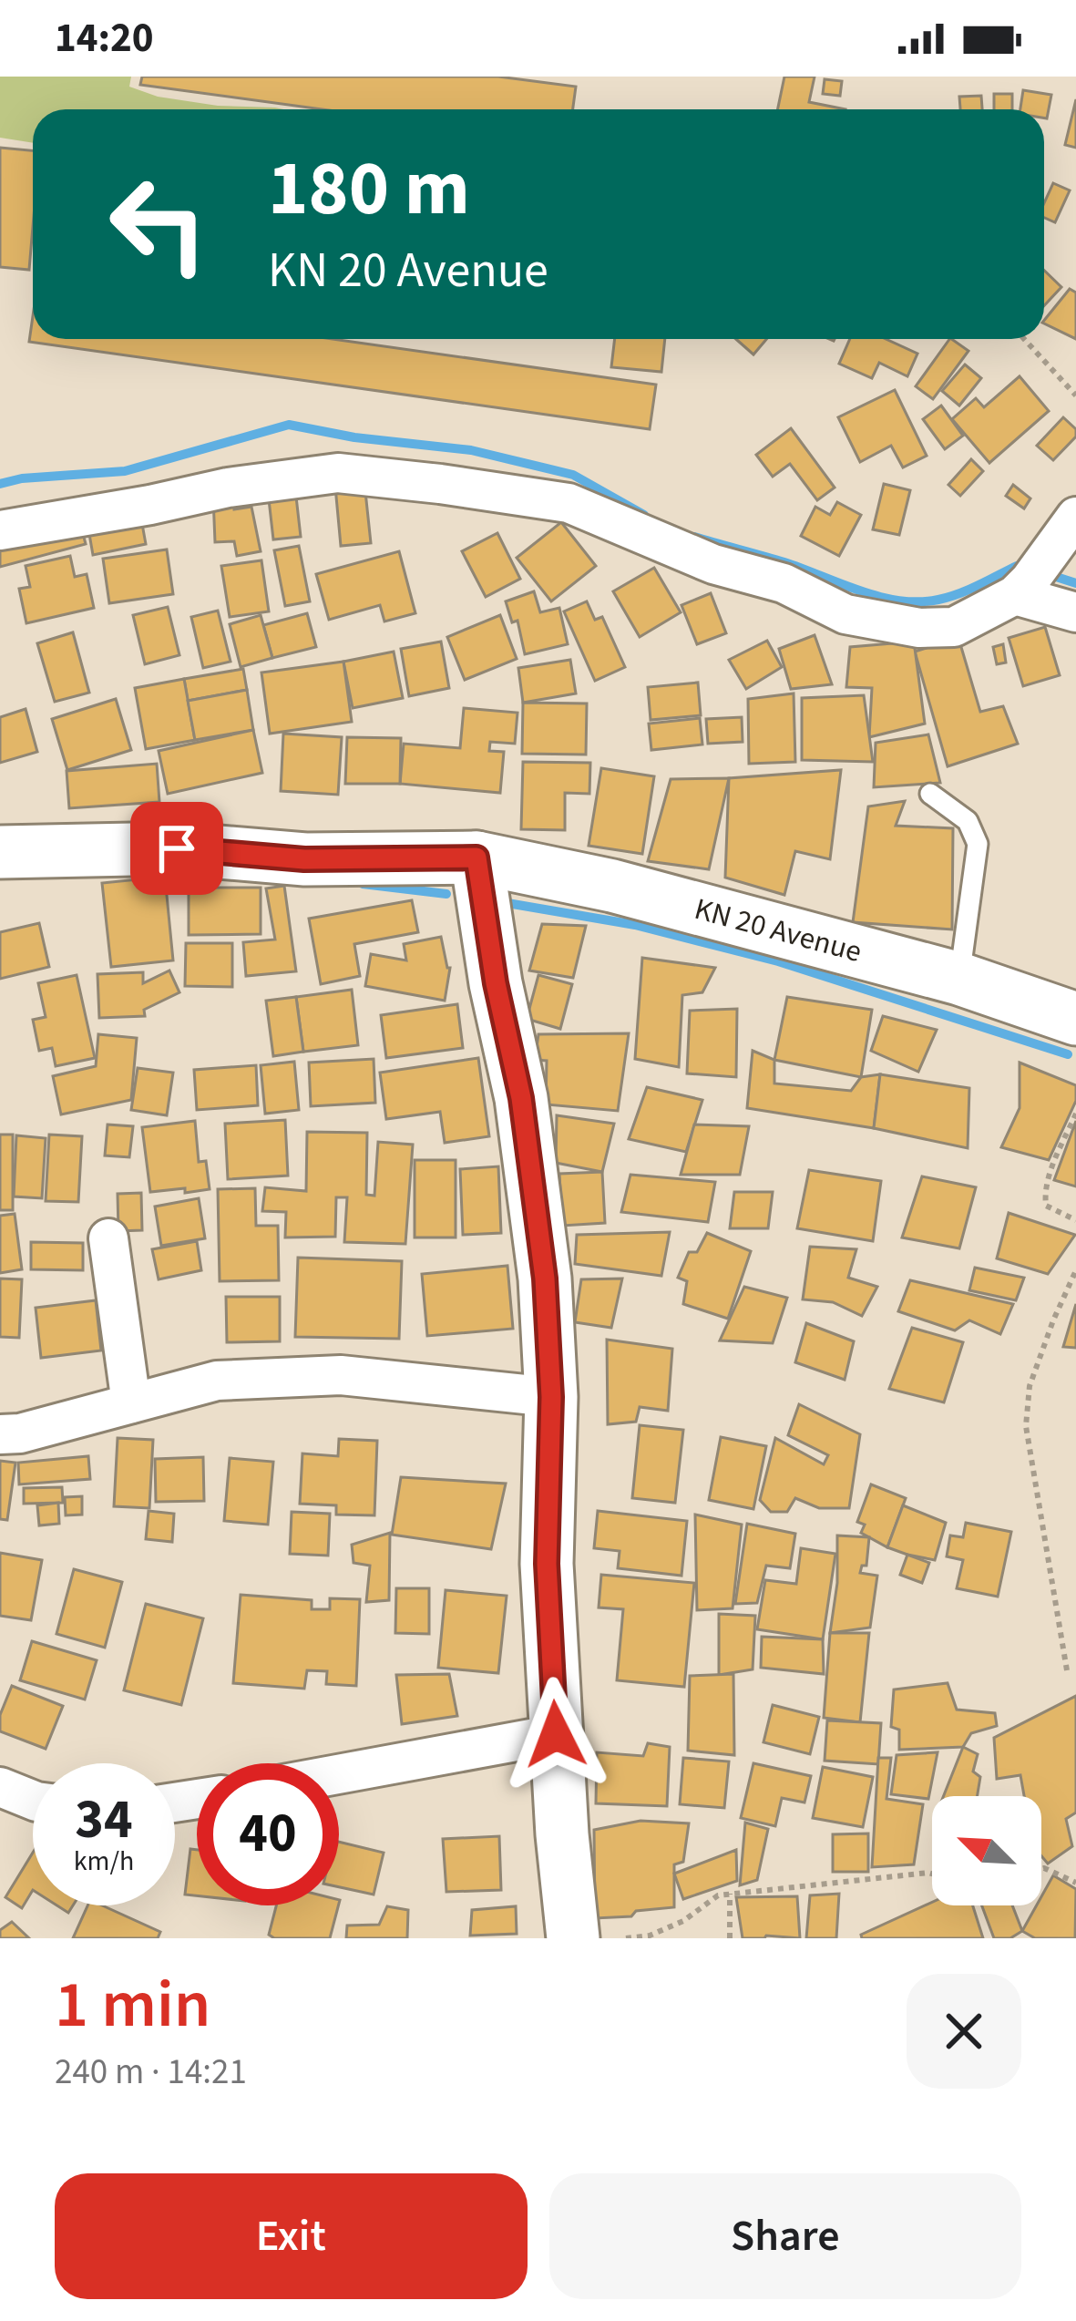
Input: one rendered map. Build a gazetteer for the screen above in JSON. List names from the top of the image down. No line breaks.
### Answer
{"streets":{"main road":["KN 20 Avenue"]},"north":"top left","page":{"status":"14:20","turn":["180 m","KN 20 Avenue"],"speed":"34 km/h","limit":"40","heading":["1 min","240 m · 14:21"],"buttons":["Exit","Share"]}}
